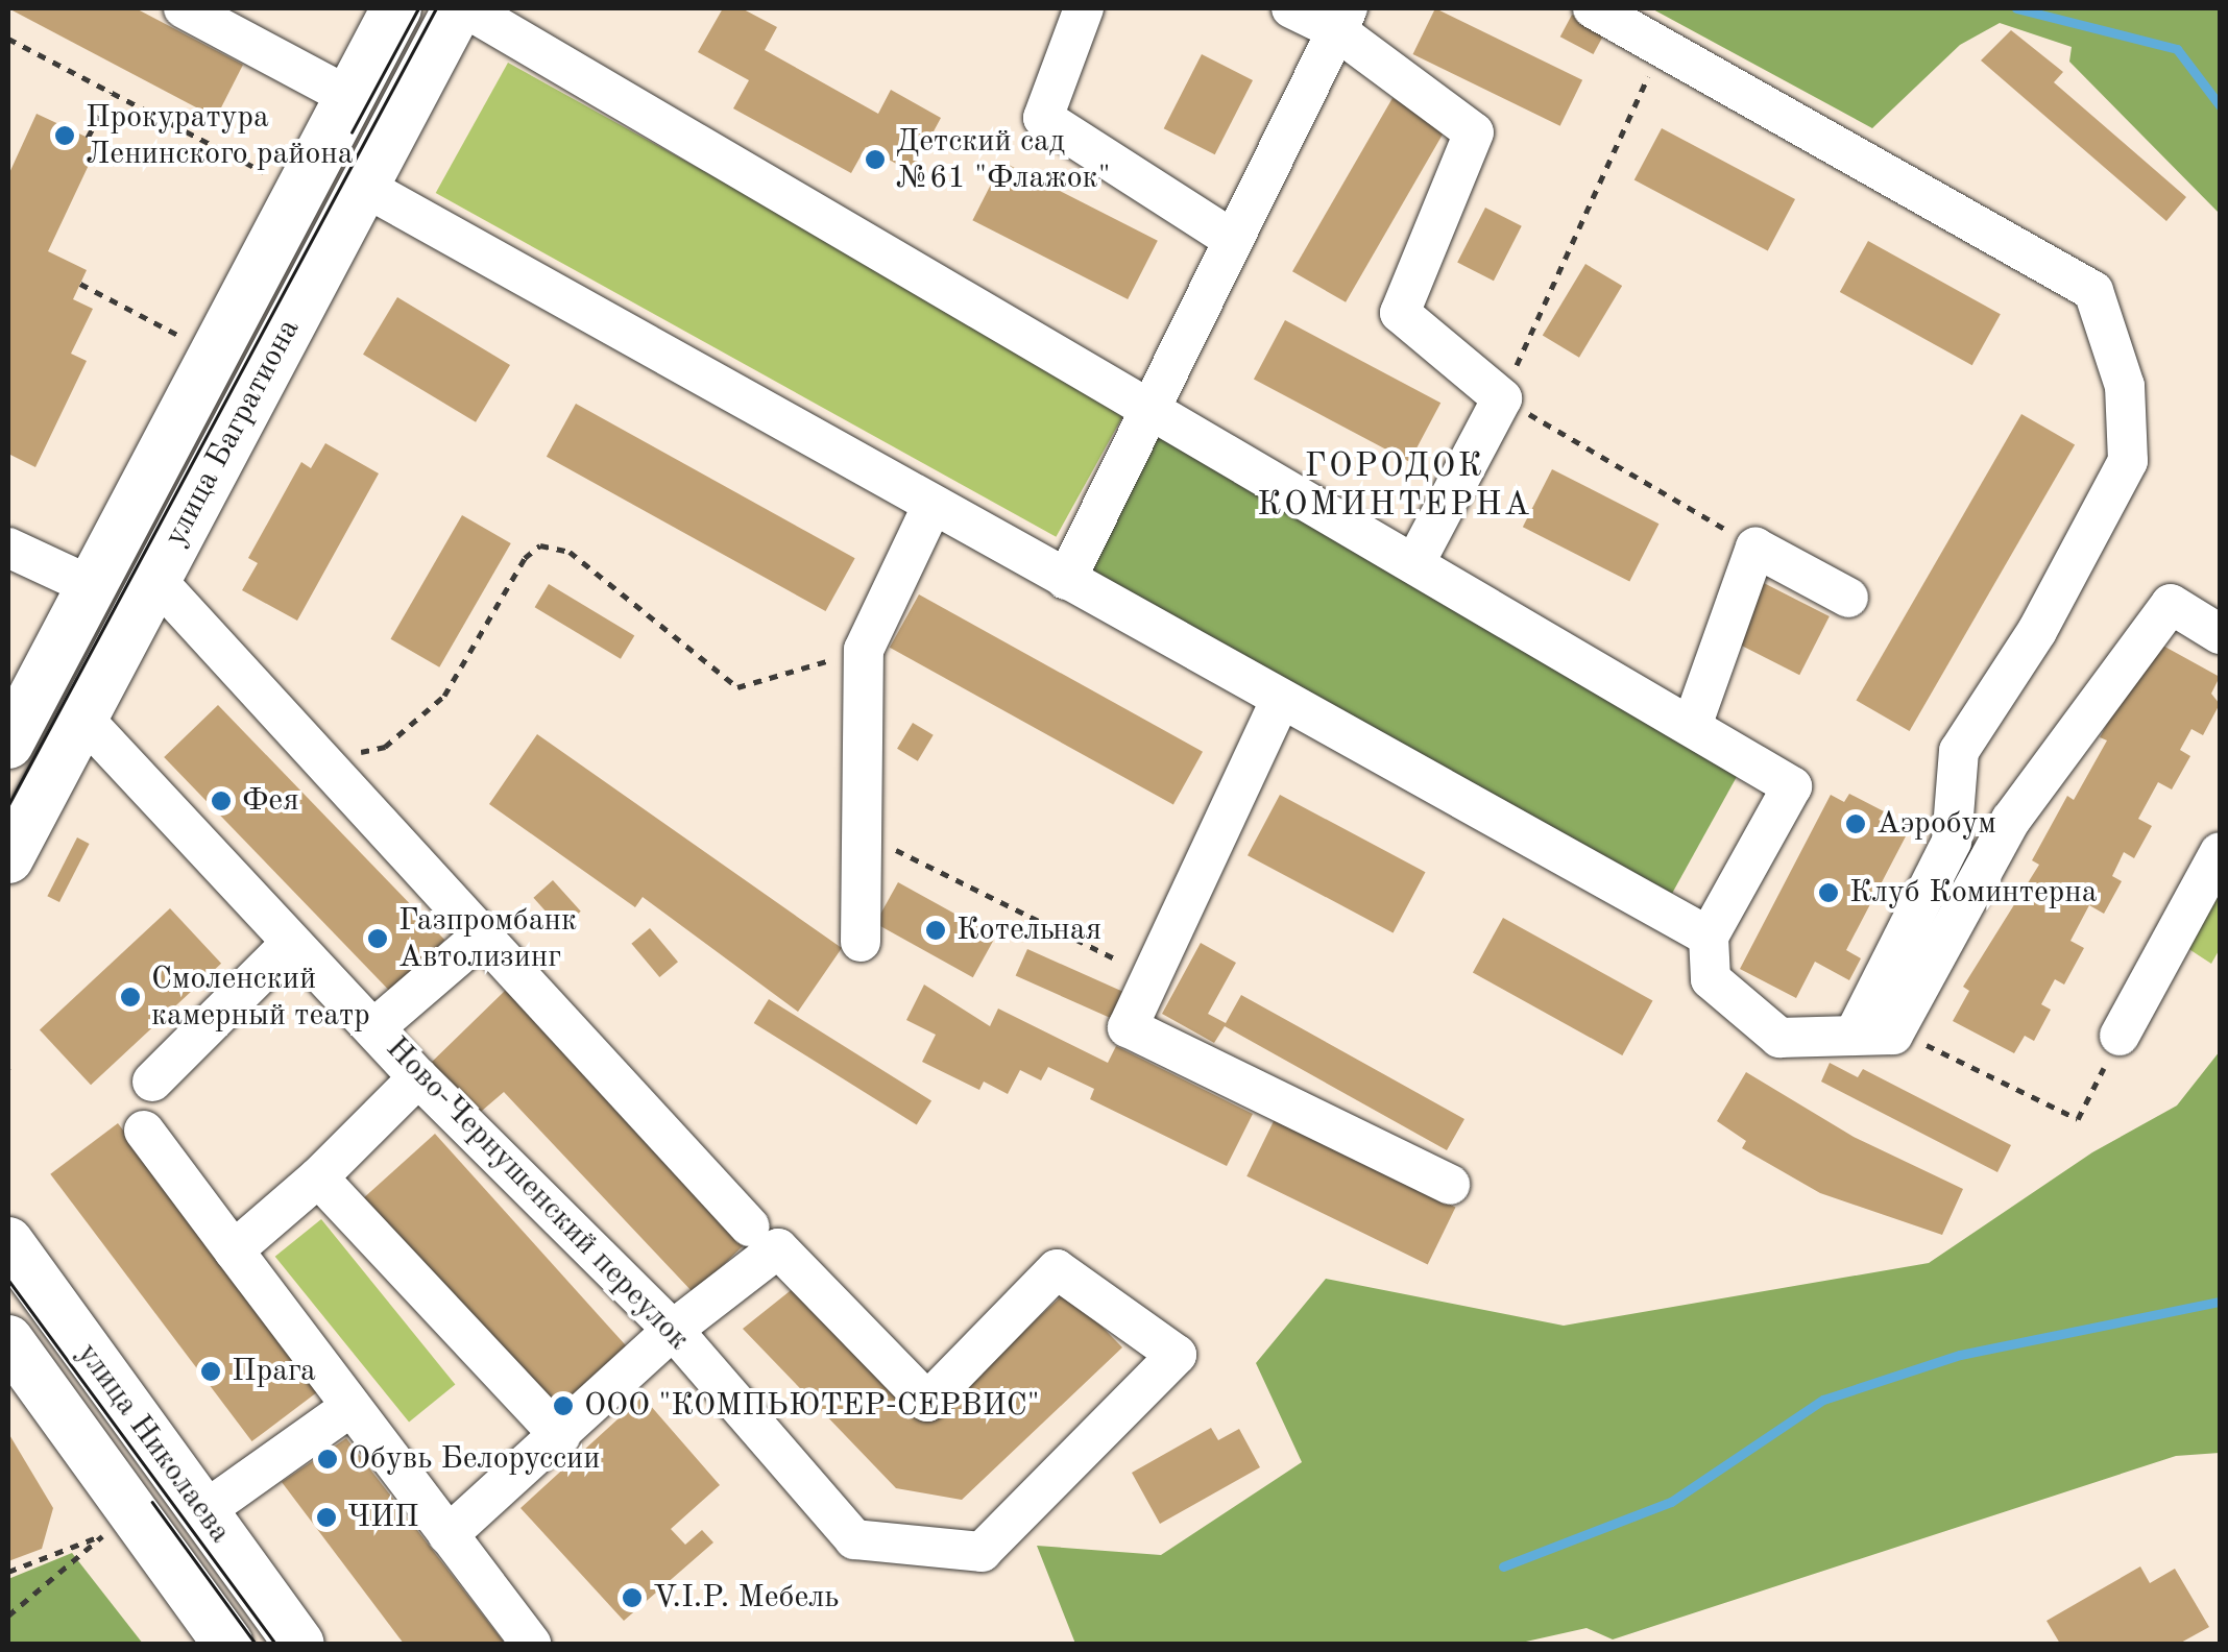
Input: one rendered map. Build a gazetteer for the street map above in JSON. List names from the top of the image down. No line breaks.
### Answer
{"streets":{"main road":["улица Багратиона","улица Николаева"],"street":["Ново-Чернушенский переулок"]},"crossings":[["улица Багратиона","Ново-Чернушенский переулок"]],"districts":["ГОРОДОК КОМИНТЕРНА"],"places":["Прокуратура Ленинского района","Детский сад №61 \"Флажок\"","Фея","Аэробум","Клуб Коминтерна","Котельная","Газпромбанк Автолизинг","Смоленский камерный театр","Прага","ООО \"КОМПЬЮТЕР-СЕРВИС\"","Обувь Белоруссии","ЧИП","V.I.P. Мебель"]}
